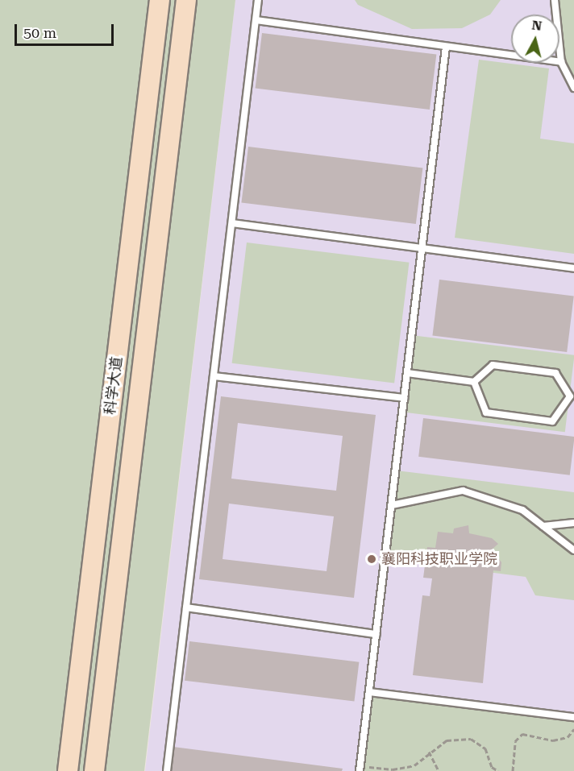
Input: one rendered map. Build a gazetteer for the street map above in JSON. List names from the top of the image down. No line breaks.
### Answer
{"streets":{"main road":["科学大道"]},"places":["襄阳科技职业学院"],"scale_bar":"50 m","north":"top"}
